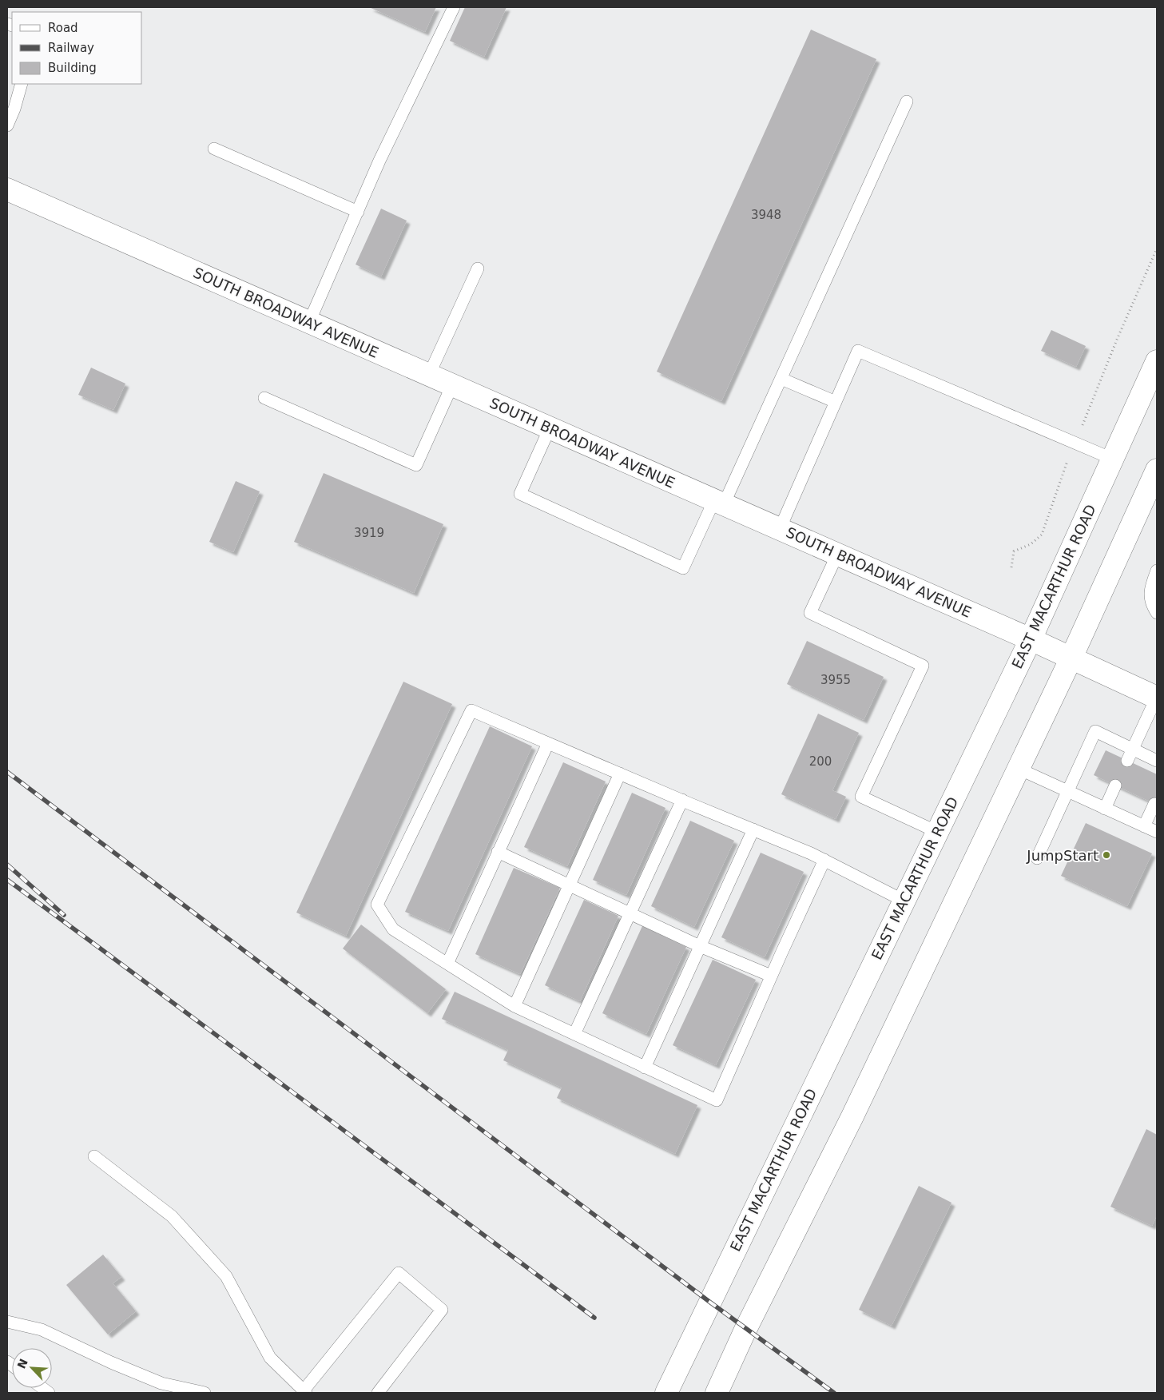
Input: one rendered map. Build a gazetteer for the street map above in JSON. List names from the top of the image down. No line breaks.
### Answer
{"streets":{"street":["SOUTH BROADWAY AVENUE","EAST MACARTHUR ROAD"]},"crossings":[["SOUTH BROADWAY AVENUE","EAST MACARTHUR ROAD"]],"places":["JumpStart"],"house_numbers":["3948","3919","3955","200"],"legend":["Road","Railway","Building"],"north":"top left"}
